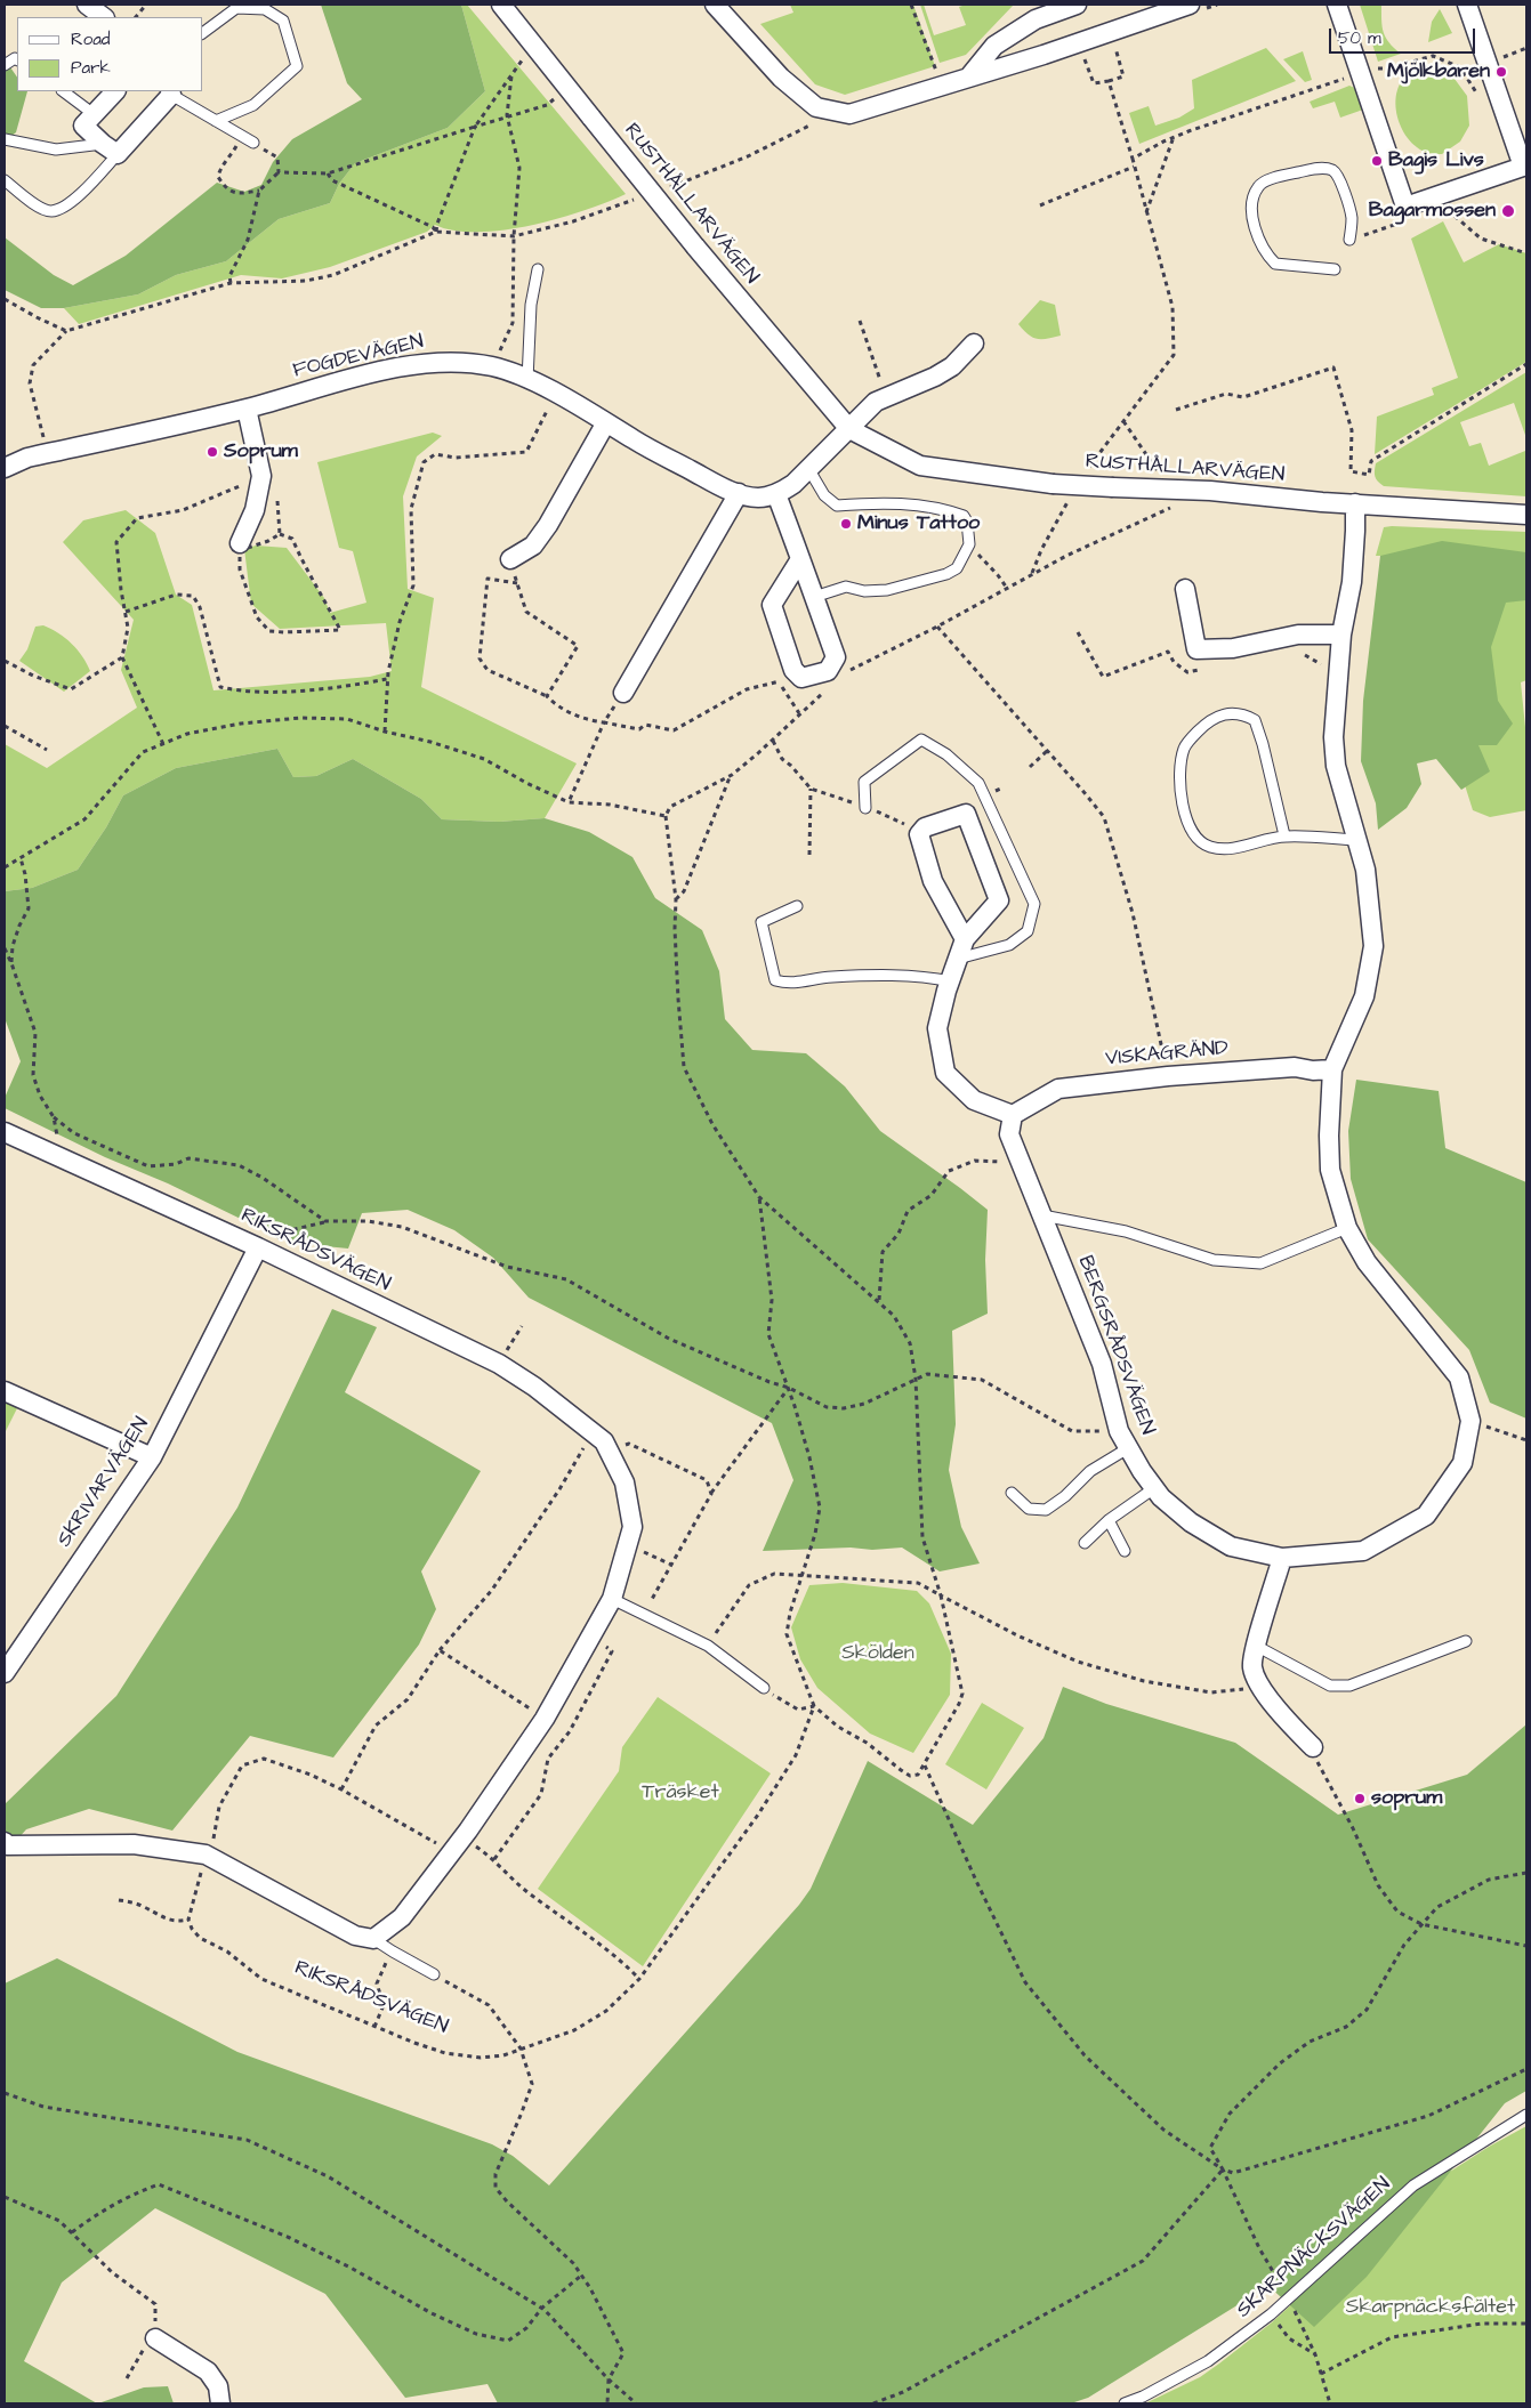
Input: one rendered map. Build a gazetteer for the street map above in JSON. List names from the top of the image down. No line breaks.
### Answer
{"streets":{"street":["RUSTHÅLLARVÄGEN","FOGDEVÄGEN","VISKAGRÄND","RIKSRÅDSVÄGEN","BERGSRÅDSVÄGEN","SKRIVARVÄGEN"],"lane":["SKARPNÄCKSVÄGEN"]},"crossings":[["RUSTHÅLLARVÄGEN","BERGSRÅDSVÄGEN"],["VISKAGRÄND","BERGSRÅDSVÄGEN"],["RIKSRÅDSVÄGEN","SKRIVARVÄGEN"]],"parks":["Skölden","Träsket","Skarpnäcksfältet"],"places":["Mjölkbaren","Bagis Livs","Bagarmossen","Soprum","Minus Tattoo","soprum"],"legend":["Road","Park"],"scale_bar":"50 m"}
